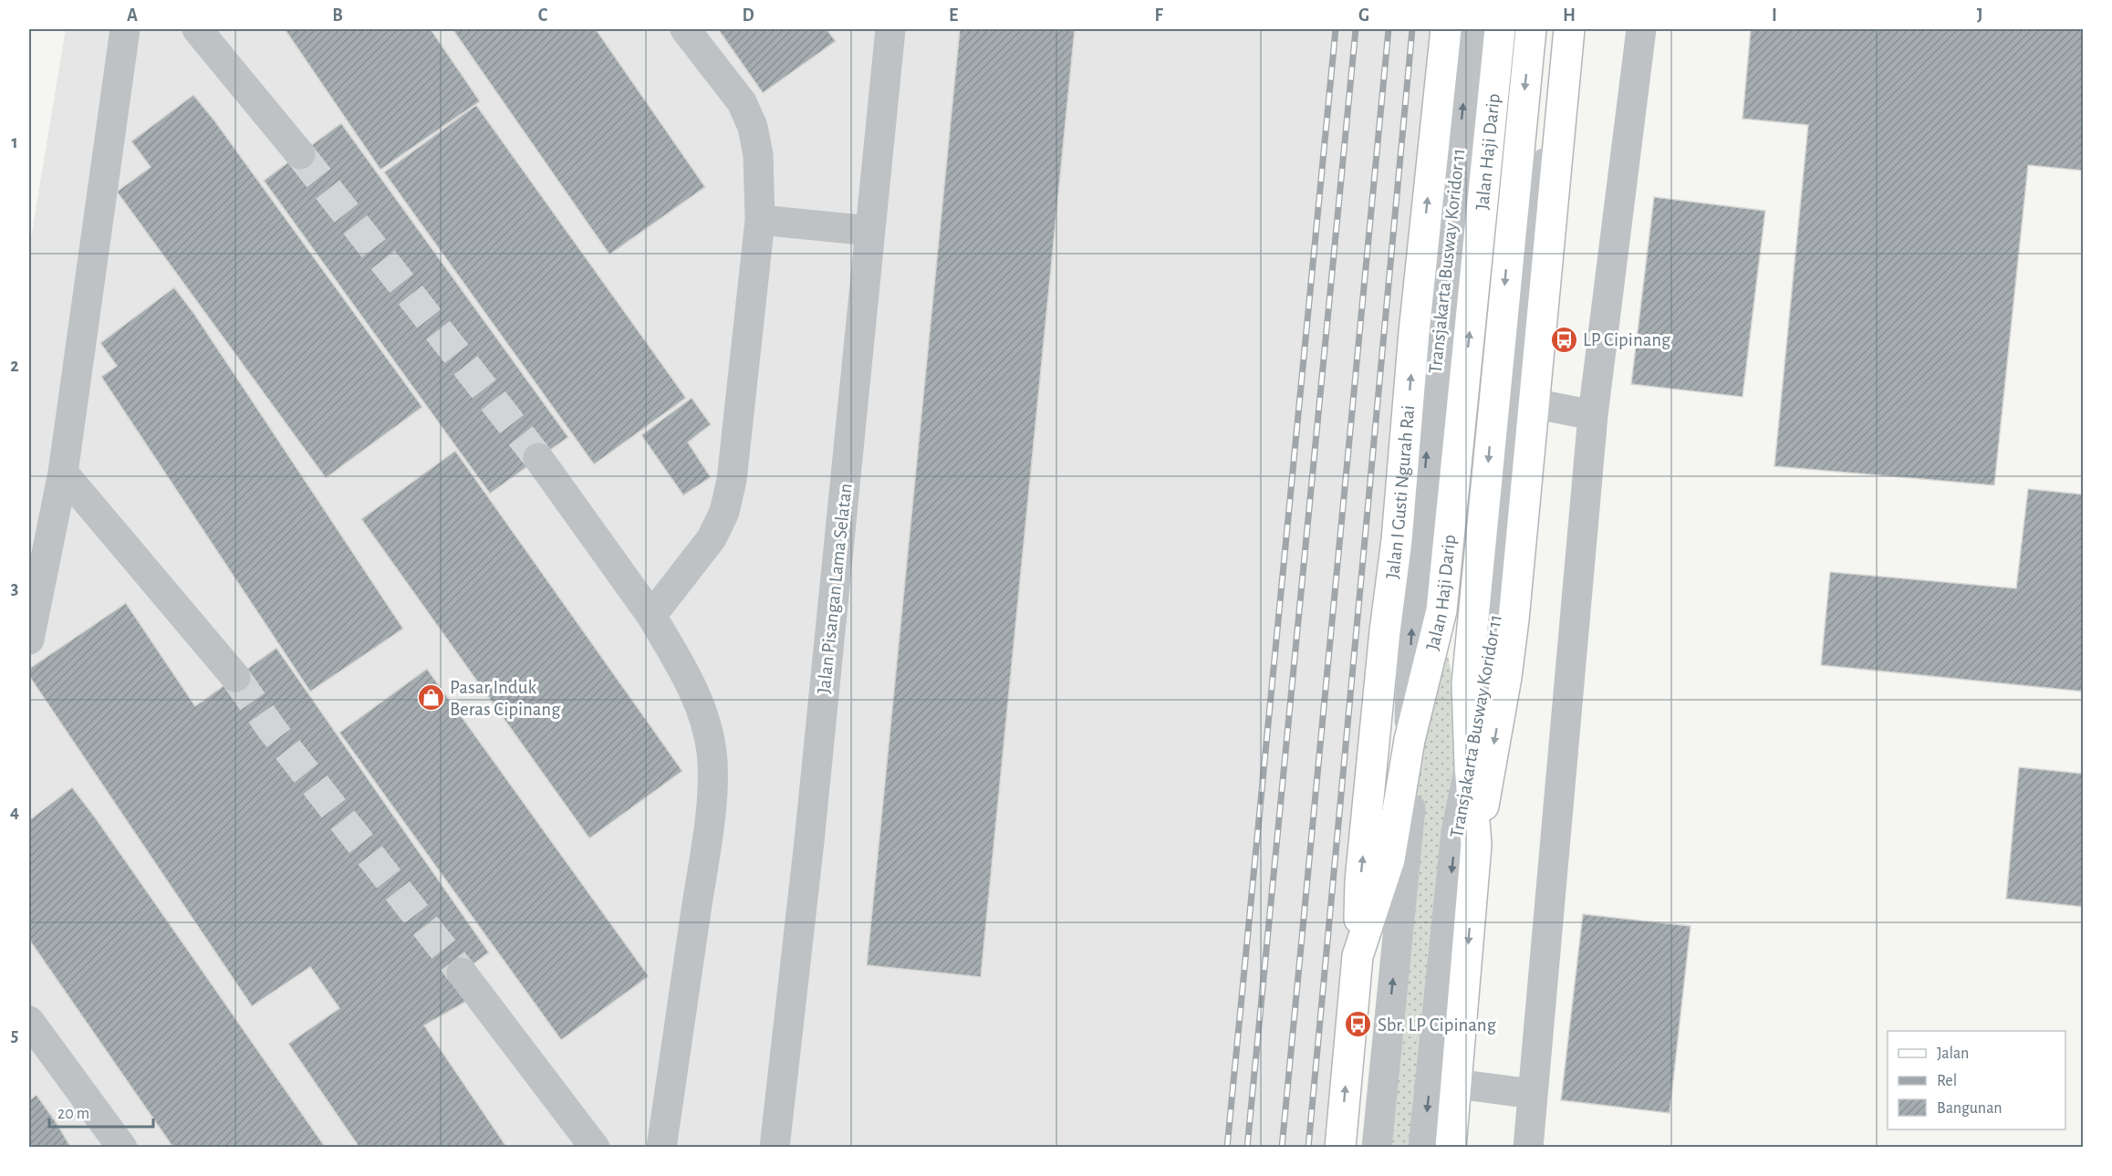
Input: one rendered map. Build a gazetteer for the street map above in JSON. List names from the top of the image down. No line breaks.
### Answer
{"streets":{"main road":["Jalan Haji Darip","Jalan I Gusti Ngurah Rai"],"street":["Transjakarta Busway Koridor 11","Jalan Pisangan Lama Selatan"]},"crossings":[["Jalan Haji Darip","Transjakarta Busway Koridor 11"],["Jalan Haji Darip","Jalan I Gusti Ngurah Rai"]],"places":{"bus stop":["LP Cipinang","Sbr. LP Cipinang"],"shop":["Pasar Induk Beras Cipinang"]},"legend":["Jalan","Rel","Bangunan"],"scale_bar":"20 m","grid":{"columns":["A","B","C","D","E","F","G","H","I","J"],"rows":["1","2","3","4","5"]}}
